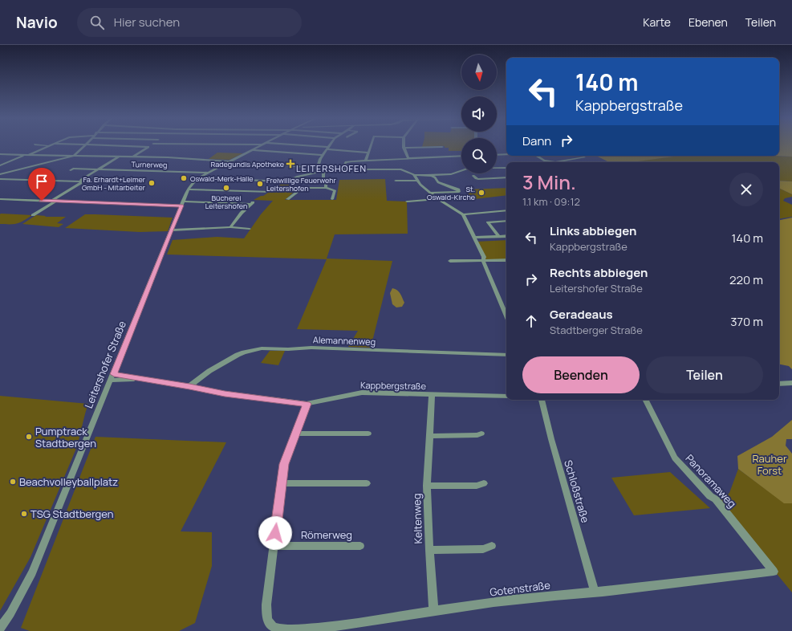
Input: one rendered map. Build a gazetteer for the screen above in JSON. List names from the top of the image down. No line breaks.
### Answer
{"streets":{"street":["Turnerweg","Alemannenweg","Leitershofer Straße","Kappbergstraße","Panoramaweg","Schloßstraße","Keltenweg","Römerweg","Gotenstraße"]},"crossings":[["Alemannenweg","Kappbergstraße"],["Leitershofer Straße","Kappbergstraße"],["Kappbergstraße","Keltenweg"],["Panoramaweg","Gotenstraße"],["Schloßstraße","Gotenstraße"],["Keltenweg","Gotenstraße"],["Römerweg","Gotenstraße"]],"districts":["LEITERSHOFEN"],"parks":["Rauher Forst"],"places":{"health":["Radegundis Apotheke"],"other":["Oswald-Merk-Halle","Fa. Erhardt+Leimer GmbH - Mitarbeiter","Freiwillige Feuerwehr Leitershofen","Bücherei Leitershofen","St. Oswald-Kirche","Pumptrack Stadtbergen","Beachvolleyballplatz","TSG Stadtbergen"]},"north":"bottom","page":{"header":"Navio","search":"Hier suchen","nav":["Karte","Ebenen","Teilen"],"turn":["140 m","Kappbergstraße"],"then":"Dann","heading":["3 Min.","1.1 km · 09:12"],"list":[{"name":"Links abbiegen","note":"Kappbergstraße","value":"140 m"},{"name":"Rechts abbiegen","note":"Leitershofer Straße","value":"220 m"},{"name":"Geradeaus","note":"Stadtberger Straße","value":"370 m"}],"buttons":["Beenden","Teilen"]}}
